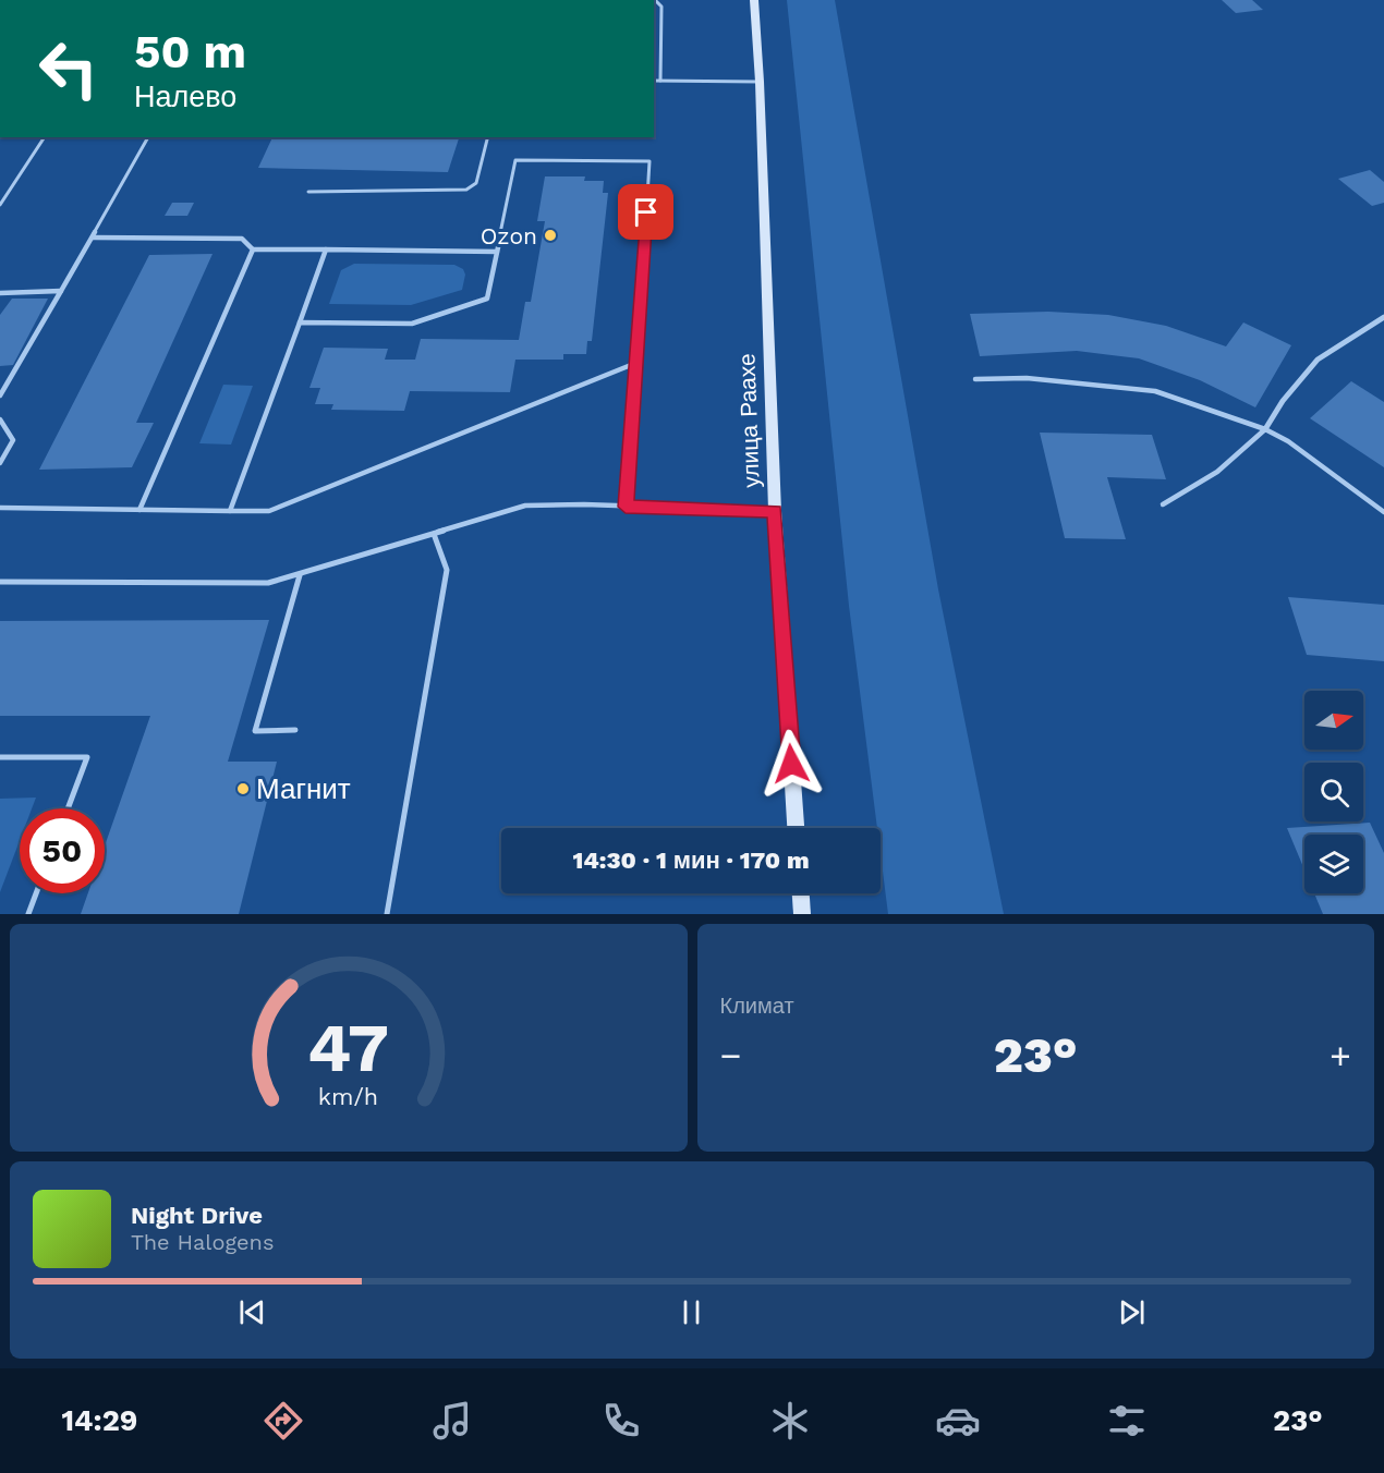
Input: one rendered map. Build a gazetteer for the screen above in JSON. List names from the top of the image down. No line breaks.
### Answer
{"streets":{"main road":["улица Раахе"]},"places":["Ozon","Магнит"],"north":"right","page":{"turn":["50 m","Налево"],"limit":"50","trip":"14:30 · 1 мин · 170 m","tile":"Климат","heat":["−","23°","+"],"song":["Night Drive","The Halogens"],"tabs":["14:29","23°"],"gauge":["47","km/h"]}}
